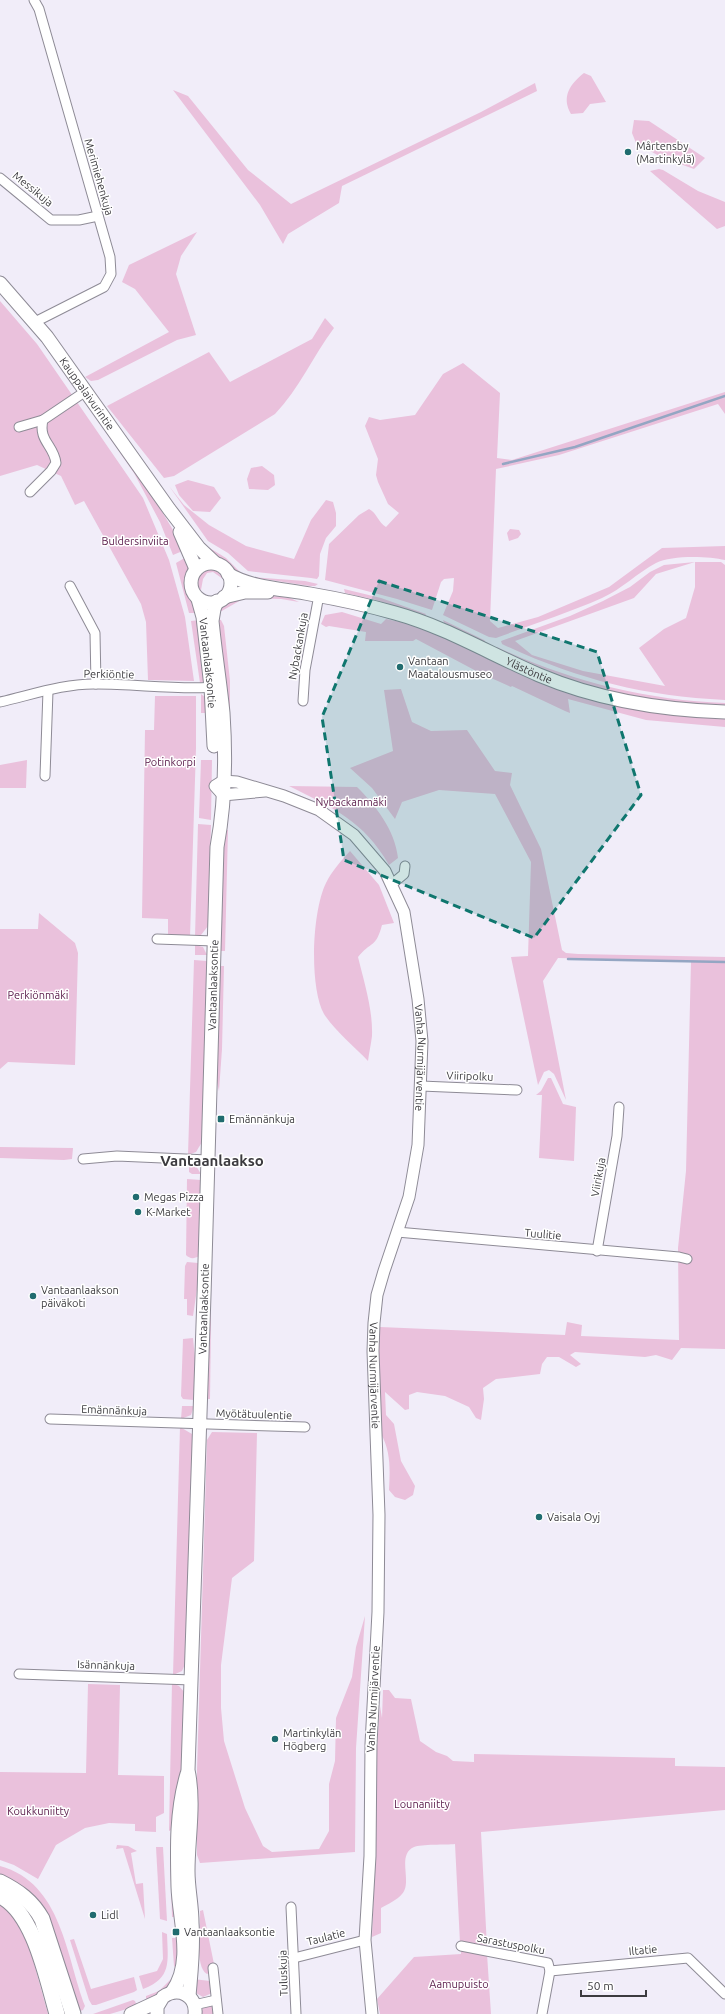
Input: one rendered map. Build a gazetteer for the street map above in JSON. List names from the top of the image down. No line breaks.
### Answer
{"streets":{"main road":["Kauppalaivurintie","Vantaanlaaksontie","Ylästöntie"],"street":["Merimiehenkuja","Messikuja","Nybackankuja","Perkiöntie","Vanha Nurmijärventie","Viiripolku","Viirikuja","Tuulitie","Emännänkuja","Myötätuulentie","Isännänkuja","Taulatie","Sarastuspolku","Iltatie","Tuluskuja"]},"crossings":[["Merimiehenkuja","Messikuja"],["Merimiehenkuja","Kauppalaivurintie"],["Kauppalaivurintie","Vantaanlaaksontie"],["Kauppalaivurintie","Ylästöntie"],["Nybackankuja","Ylästöntie"],["Vantaanlaaksontie","Ylästöntie"],["Vantaanlaaksontie","Perkiöntie"],["Vantaanlaaksontie","Vanha Nurmijärventie"],["Vantaanlaaksontie","Emännänkuja"],["Vantaanlaaksontie","Myötätuulentie"],["Vantaanlaaksontie","Isännänkuja"],["Vanha Nurmijärventie","Viiripolku"],["Vanha Nurmijärventie","Tuulitie"],["Vanha Nurmijärventie","Taulatie"],["Viirikuja","Tuulitie"],["Emännänkuja","Myötätuulentie"],["Taulatie","Tuluskuja"],["Sarastuspolku","Iltatie"]],"districts":["Vantaanlaakso"],"parks":["Buldersinviita","Potinkorpi","Nybackanmäki","Perkiönmäki","Lounaniitty","Koukkuniitty","Aamupuisto"],"places":{"other":["Mårtensby (Martinkylä)","Vantaan Maatalousmuseo","Megas Pizza","K-Market","Vantaanlaakson päiväkoti","Vaisala Oyj","Martinkylän Högberg","Lidl"],"transit":["Emännänkuja","Vantaanlaaksontie"]},"scale_bar":"50 m"}
